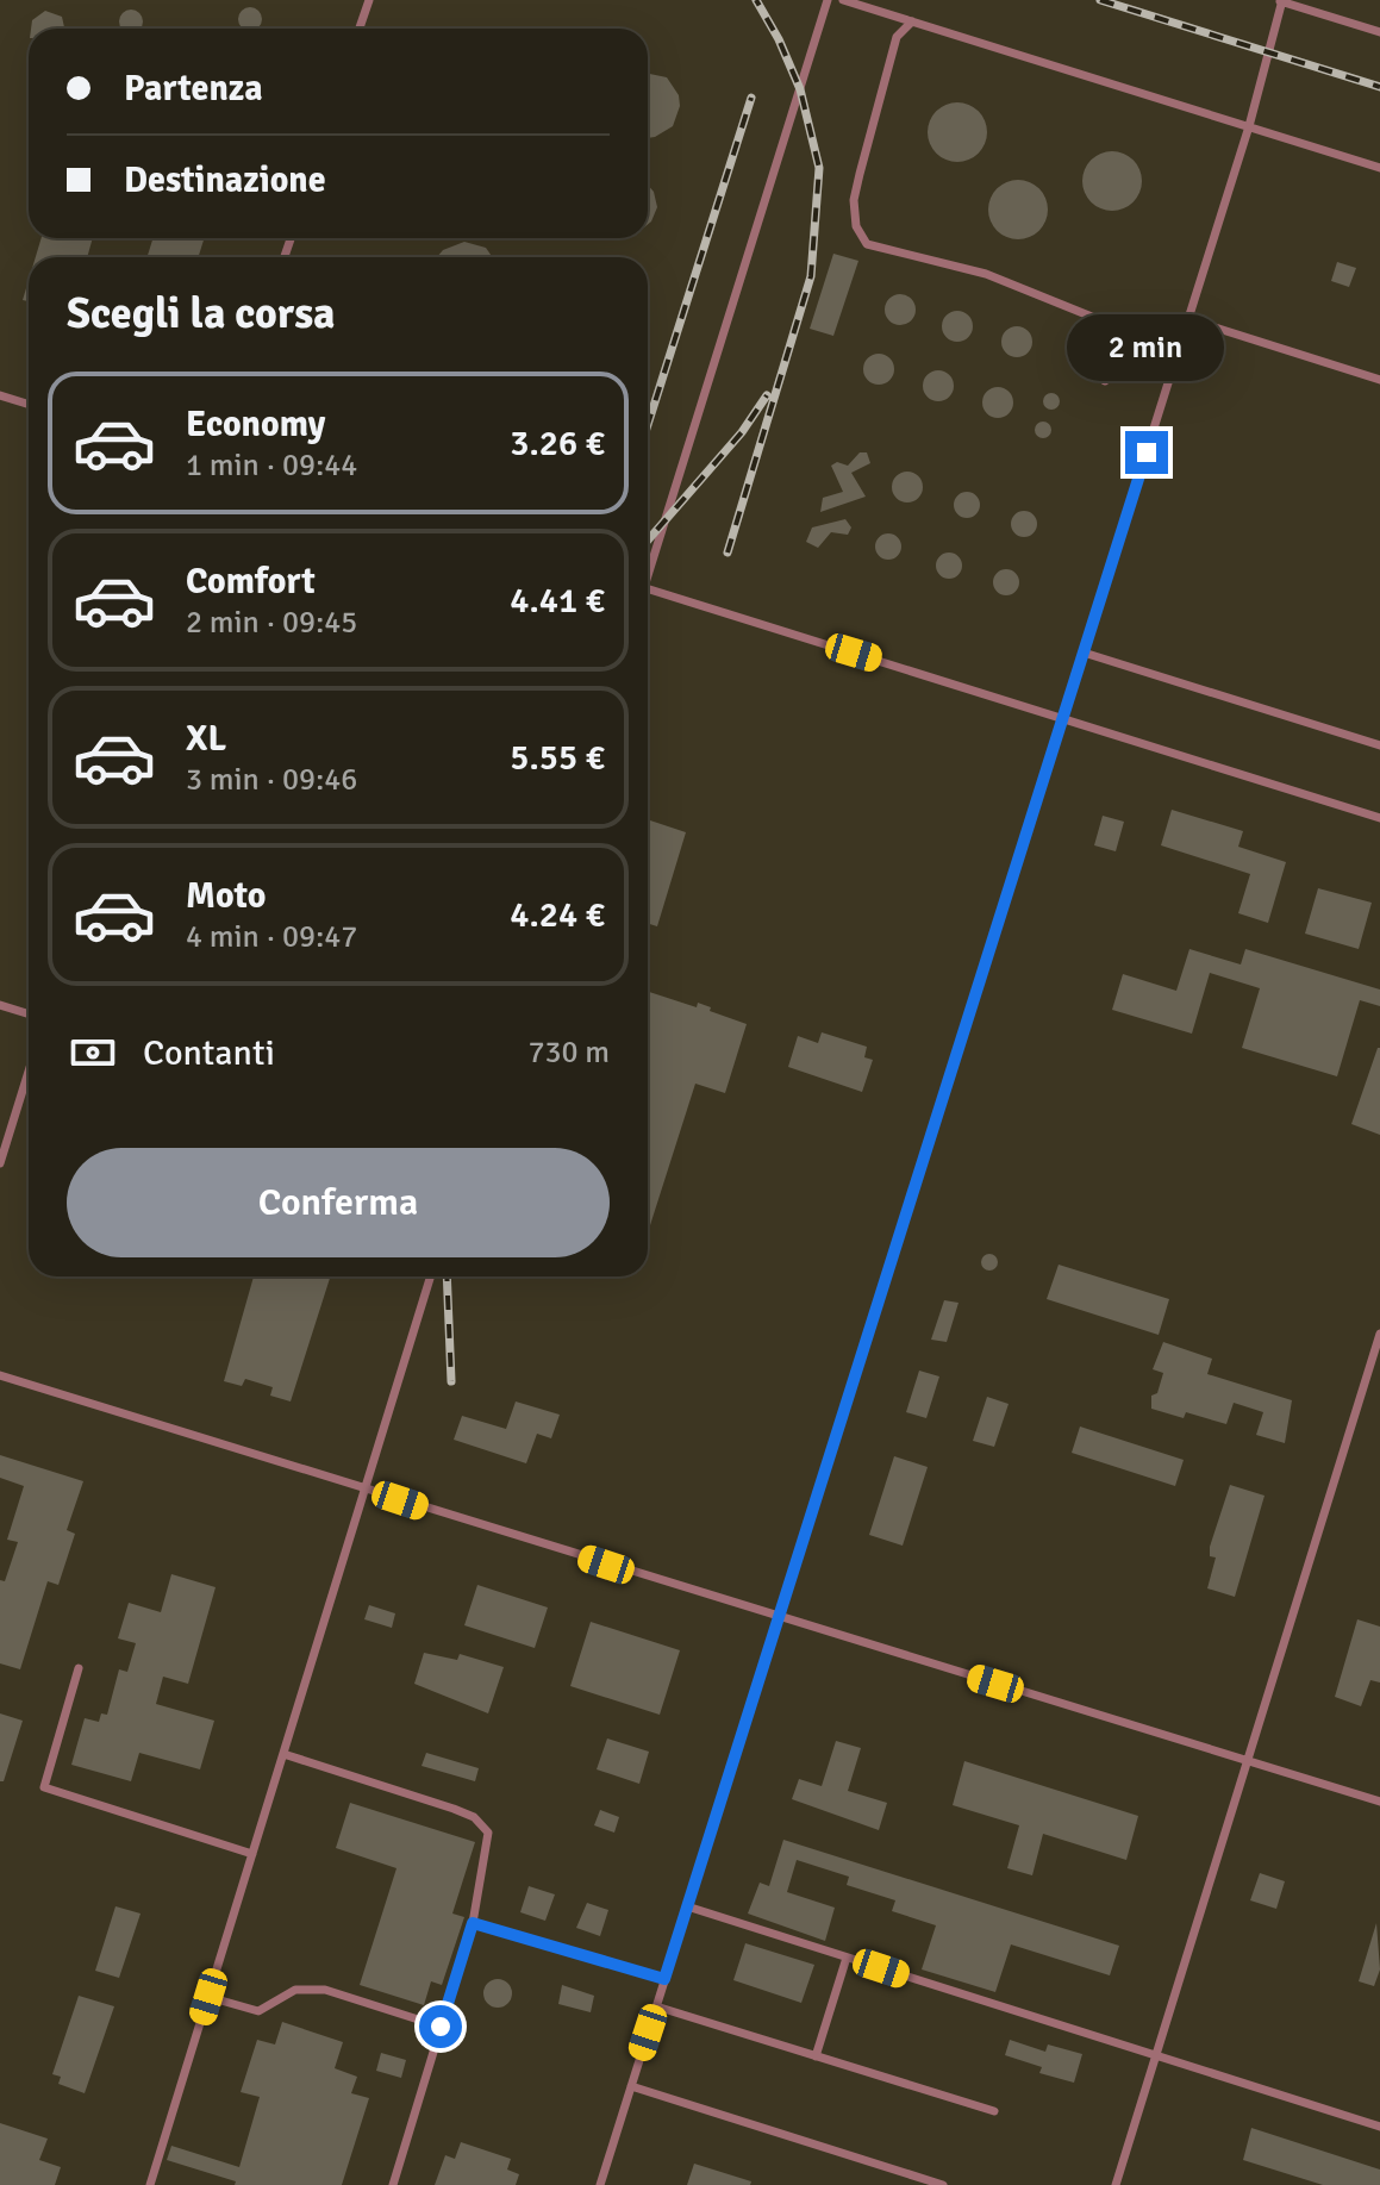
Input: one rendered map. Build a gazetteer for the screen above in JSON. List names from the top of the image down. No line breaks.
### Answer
{"page":{"banner":["Partenza","Destinazione"],"heading":"Scegli la corsa","bubble":"2 min","list":[{"name":"Economy","note":"1 min · 09:44","value":"3.26 €"},{"name":"Comfort","note":"2 min · 09:45","value":"4.41 €"},{"name":"XL","note":"3 min · 09:46","value":"5.55 €"},{"name":"Moto","note":"4 min · 09:47","value":"4.24 €"}],"pay":["Contanti","730 m"],"buttons":"Conferma"}}
